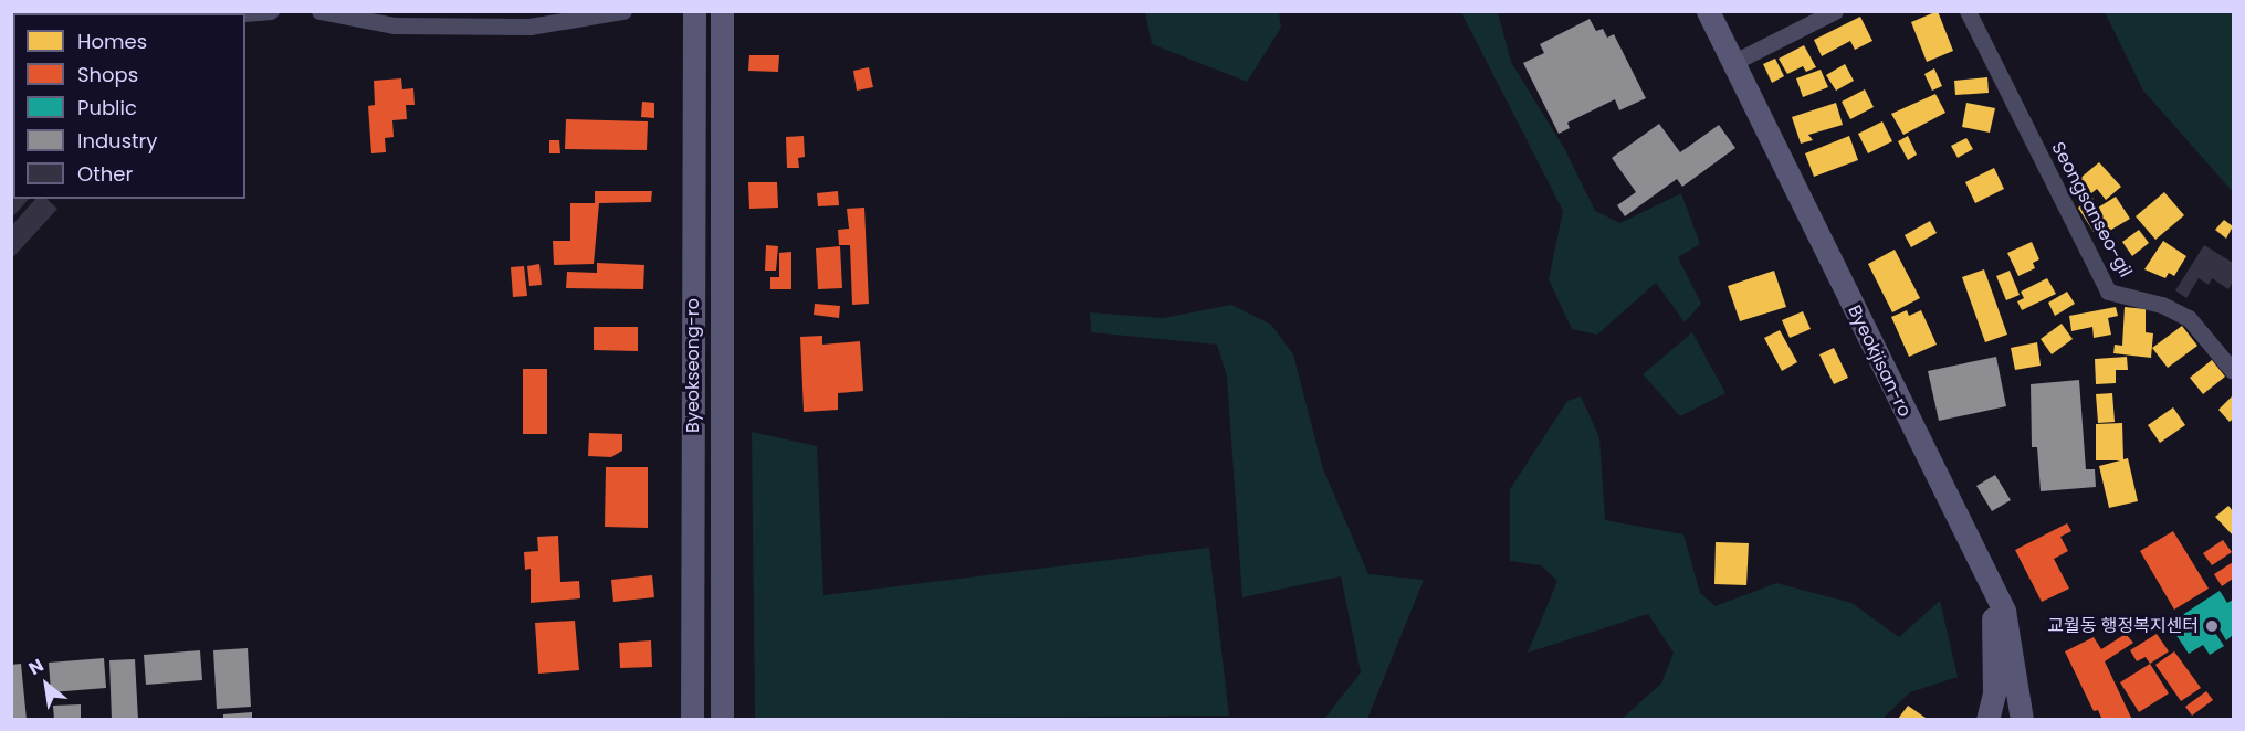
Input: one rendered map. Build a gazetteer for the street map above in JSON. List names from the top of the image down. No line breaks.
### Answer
{"streets":{"main road":["Byeokjisan-ro","Byeokseong-ro"],"street":["Seongsanseo-gil"]},"places":["교월동 행정복지센터"],"legend":["Homes","Shops","Public","Industry","Other"],"north":"top left"}
